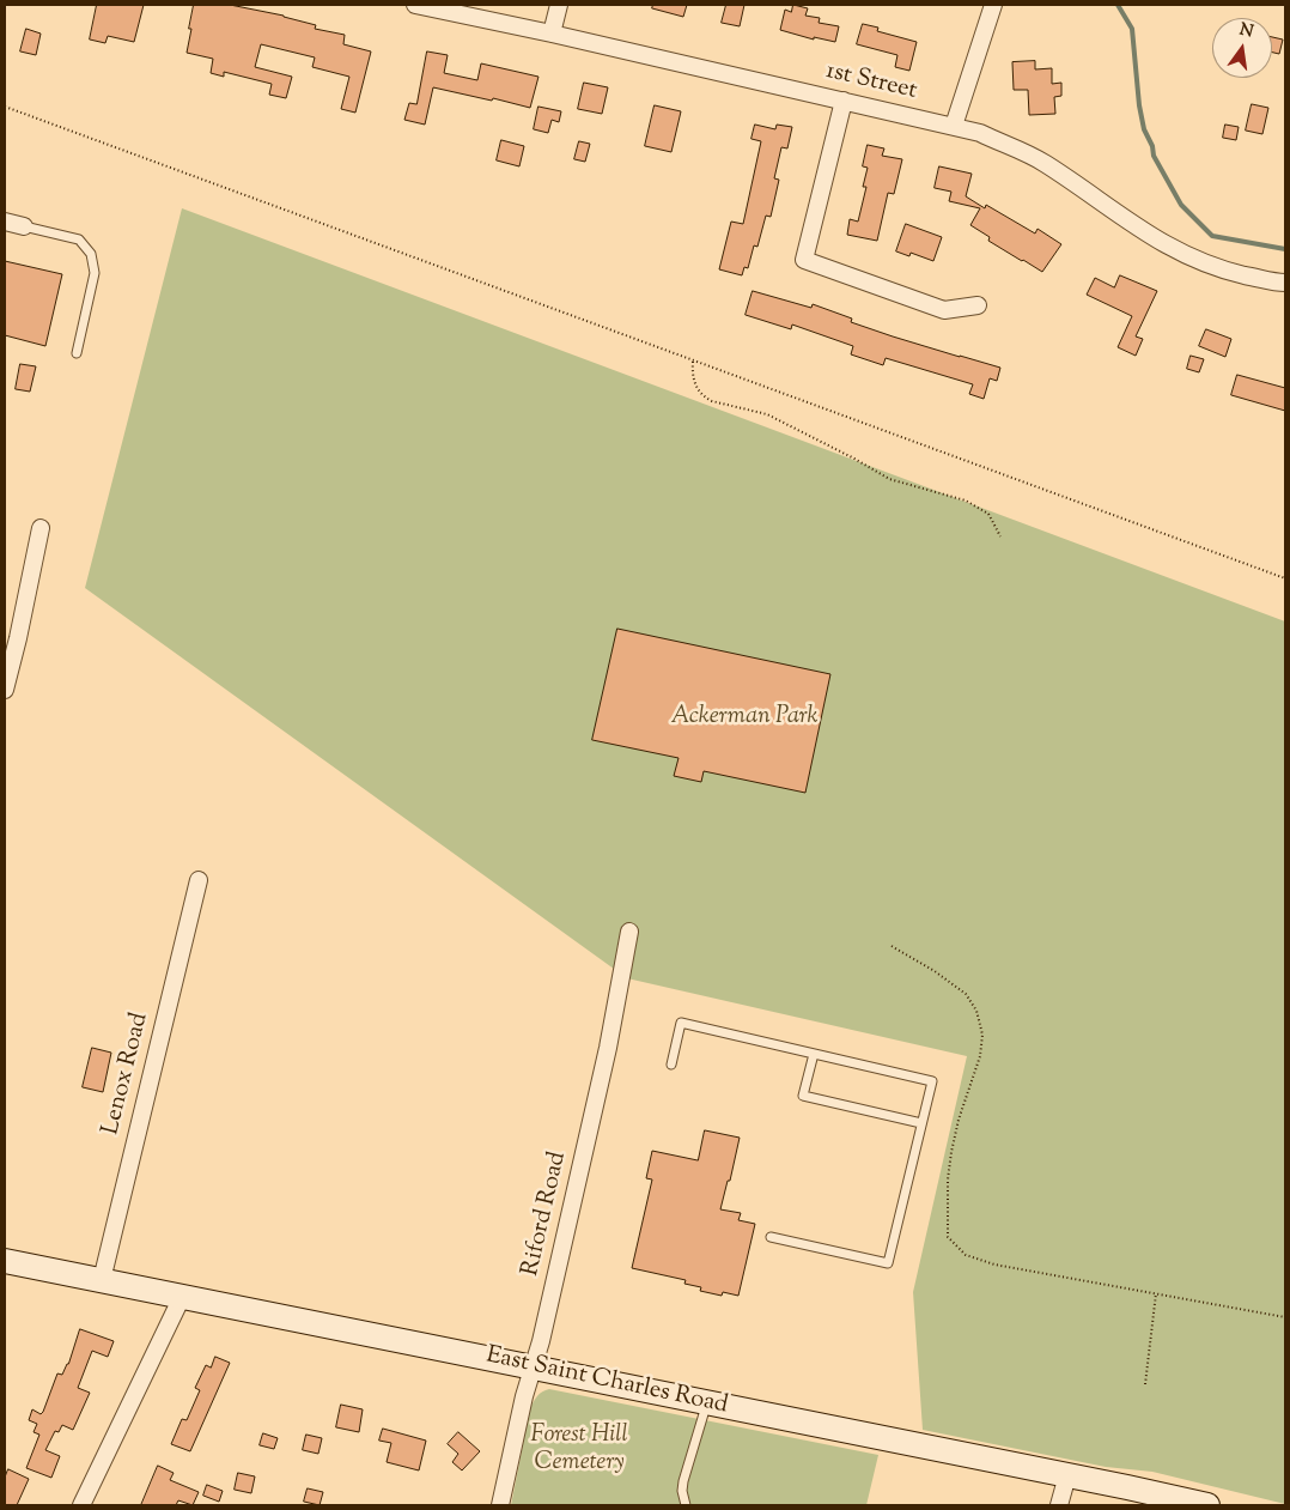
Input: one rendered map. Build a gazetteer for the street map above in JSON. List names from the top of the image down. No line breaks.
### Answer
{"streets":{"main road":["East Saint Charles Road"],"street":["1st Street","Lenox Road","Riford Road"]},"crossings":[["Lenox Road","East Saint Charles Road"],["Riford Road","East Saint Charles Road"]],"parks":["Ackerman Park","Forest Hill Cemetery"],"north":"top"}
